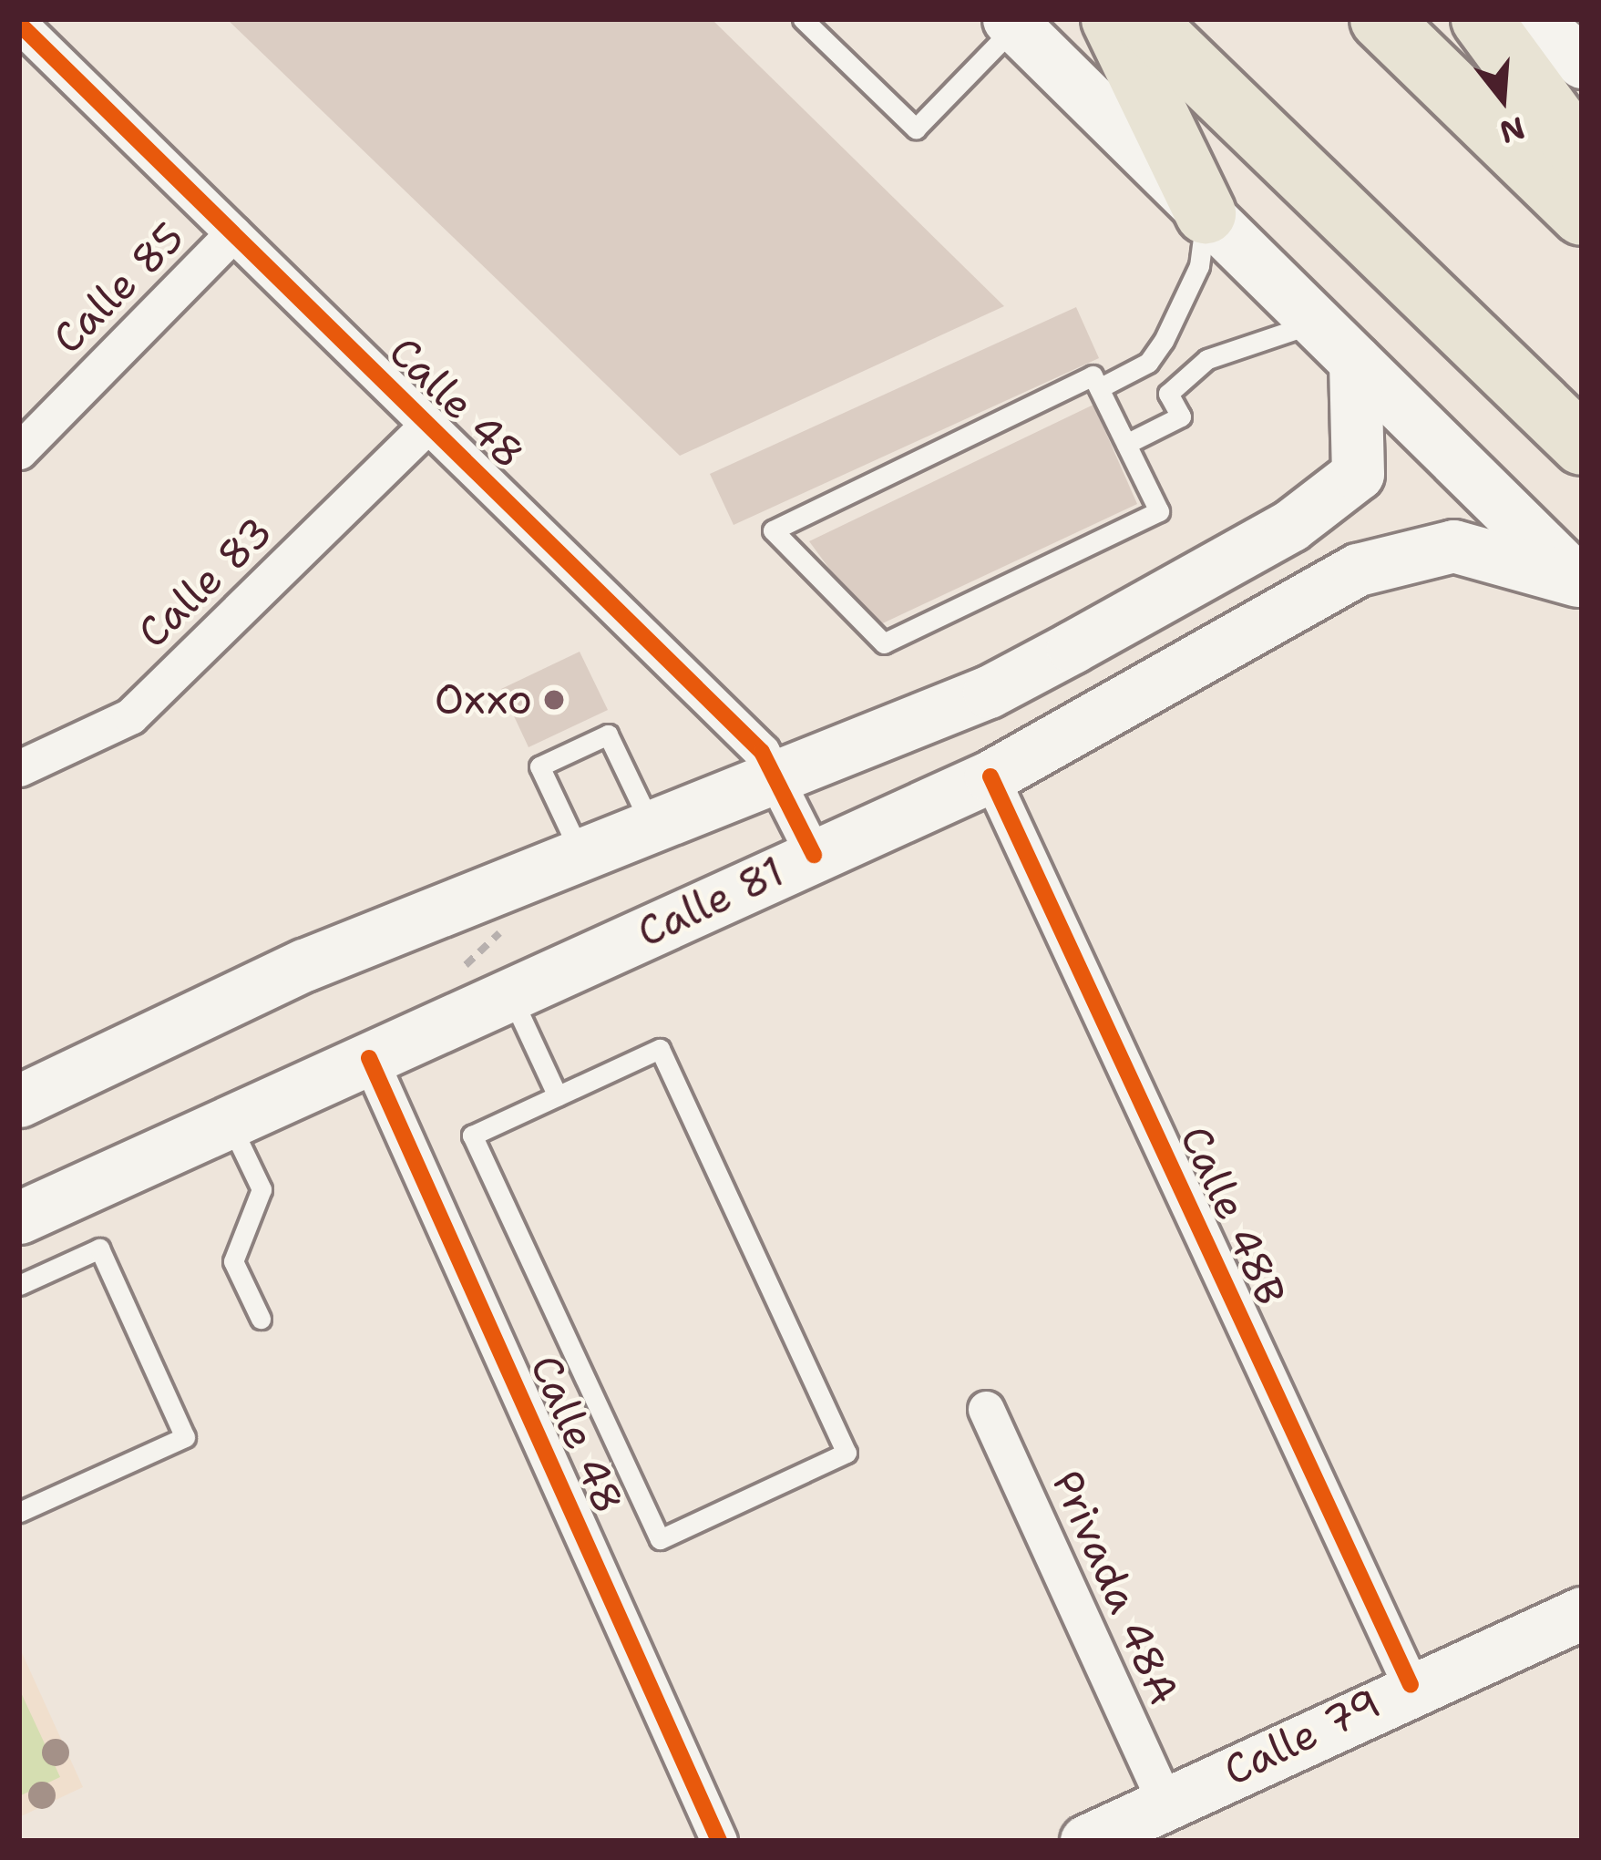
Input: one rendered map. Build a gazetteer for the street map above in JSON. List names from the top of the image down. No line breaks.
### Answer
{"streets":{"main road":["Calle 81","Calle 79"],"street":["Calle 85","Calle 48","Calle 83","Calle 48B","Privada 48A"]},"crossings":[["Calle 85","Calle 48"],["Calle 48","Calle 83"],["Calle 48","Calle 81"],["Calle 81","Calle 48B"],["Calle 48B","Calle 79"],["Privada 48A","Calle 79"]],"places":["Oxxo"],"north":"bottom"}
